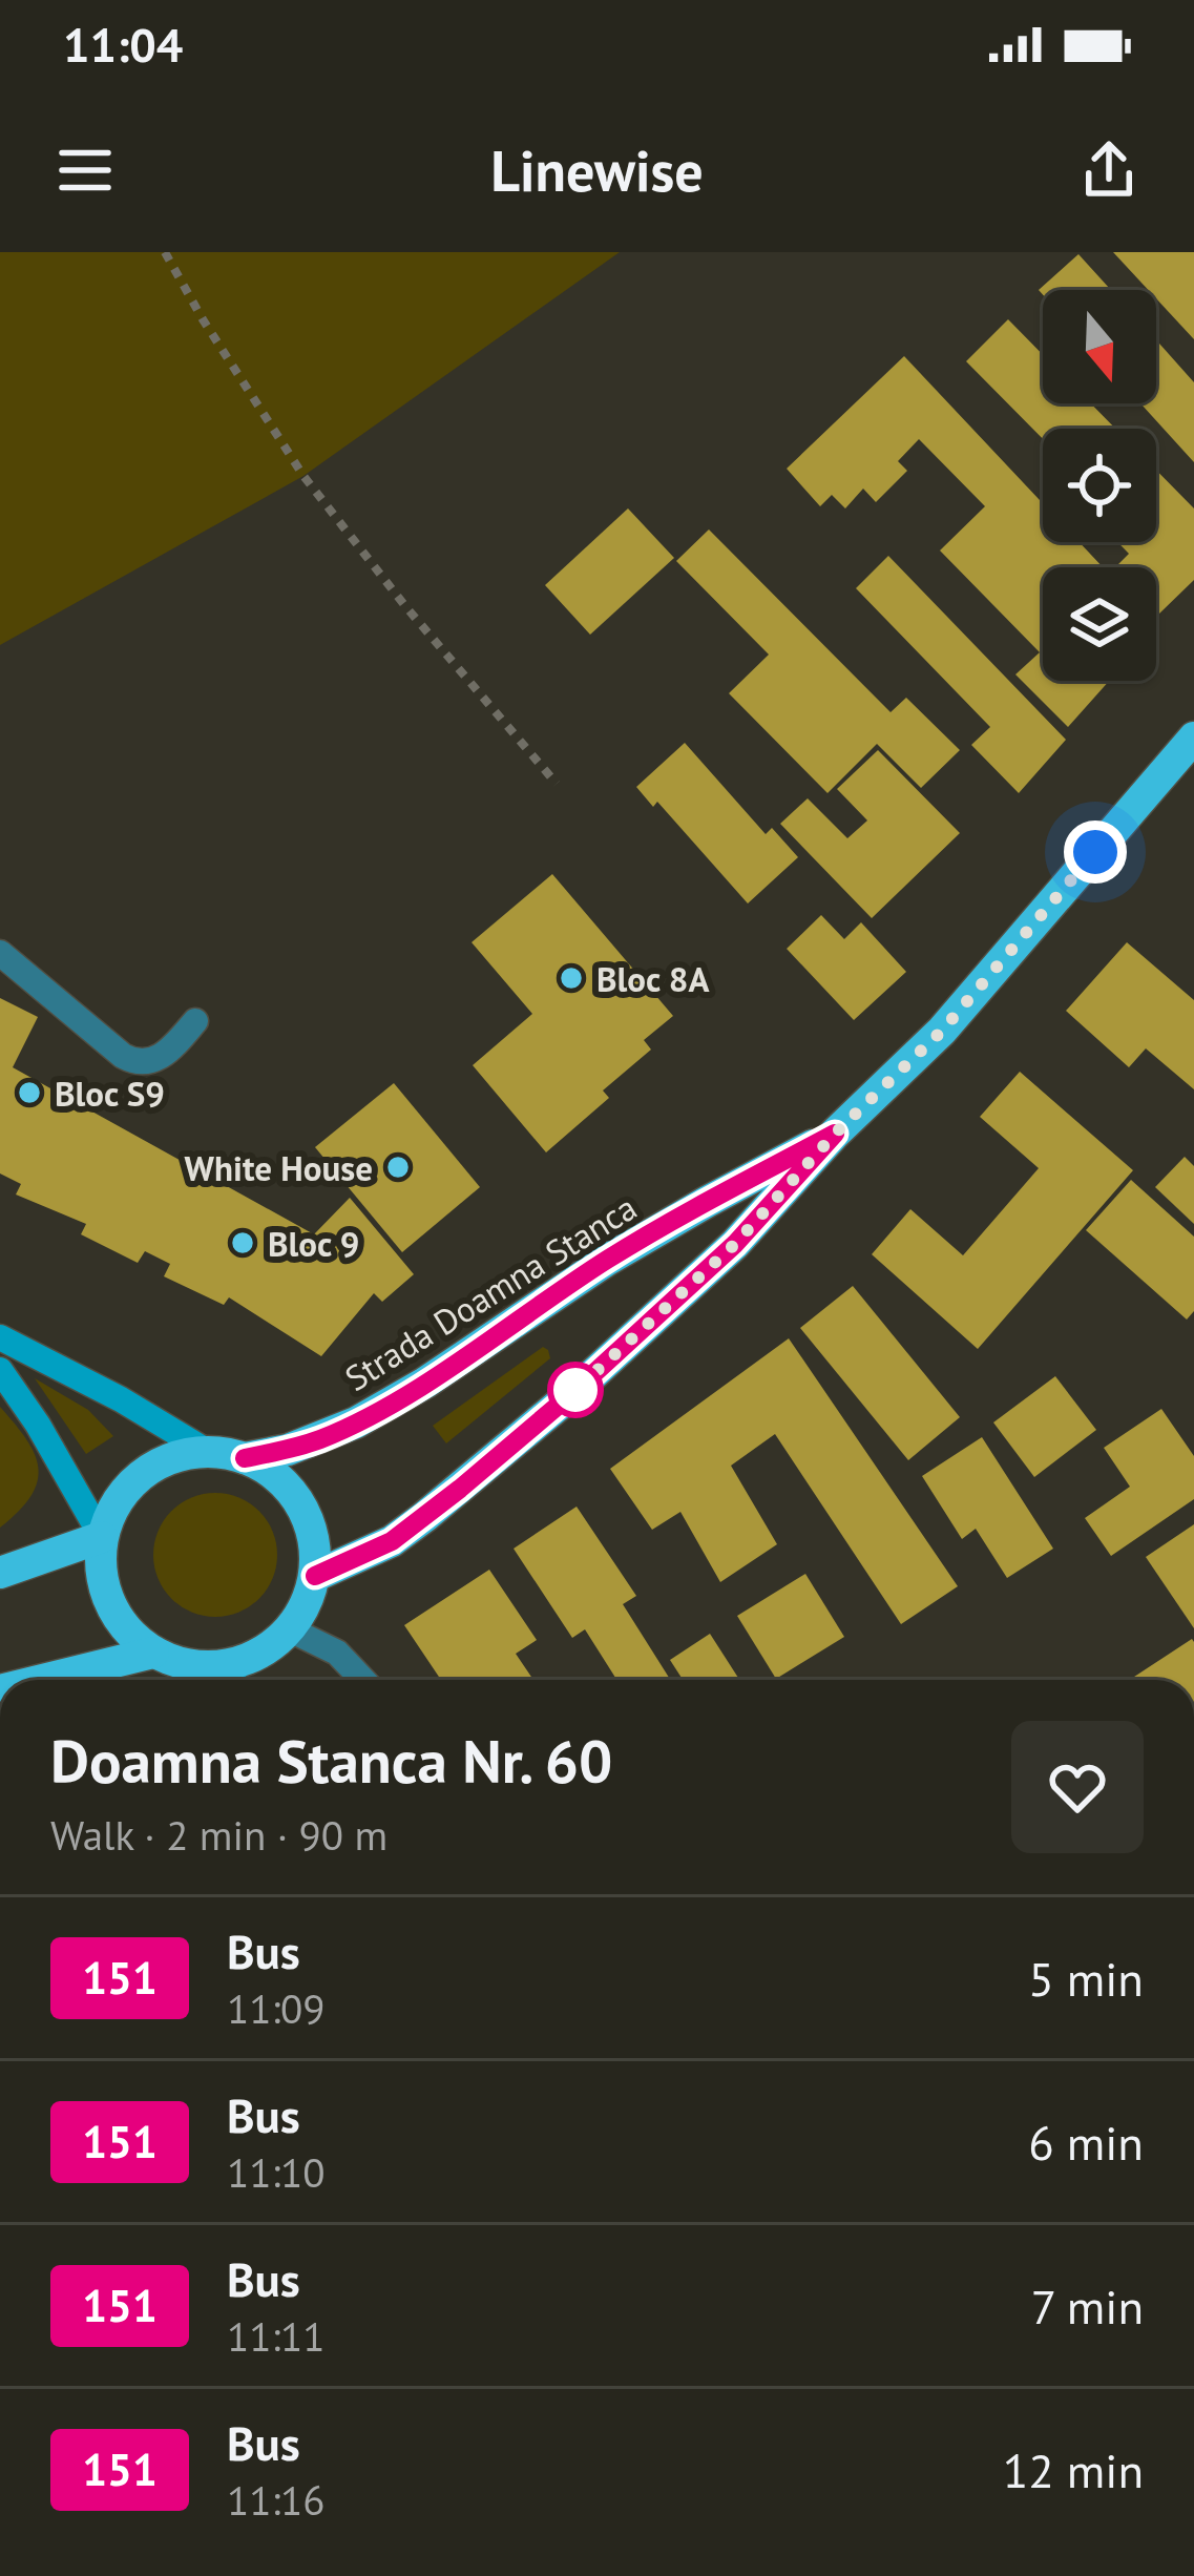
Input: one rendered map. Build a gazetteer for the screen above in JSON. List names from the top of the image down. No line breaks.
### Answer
{"streets":{"main road":["Strada Doamna Stanca"]},"places":["Bloc 8A","Bloc S9","White House","Bloc 9"],"lines":["bus line 151"],"north":"bottom","page":{"status":"11:04","header":"Linewise","heading":["Doamna Stanca Nr. 60","Walk · 2 min · 90 m"],"list":[{"mark":"151","name":"Bus","note":"11:09","value":"5 min"},{"mark":"151","name":"Bus","note":"11:10","value":"6 min"},{"mark":"151","name":"Bus","note":"11:11","value":"7 min"},{"mark":"151","name":"Bus","note":"11:16","value":"12 min"}]}}
